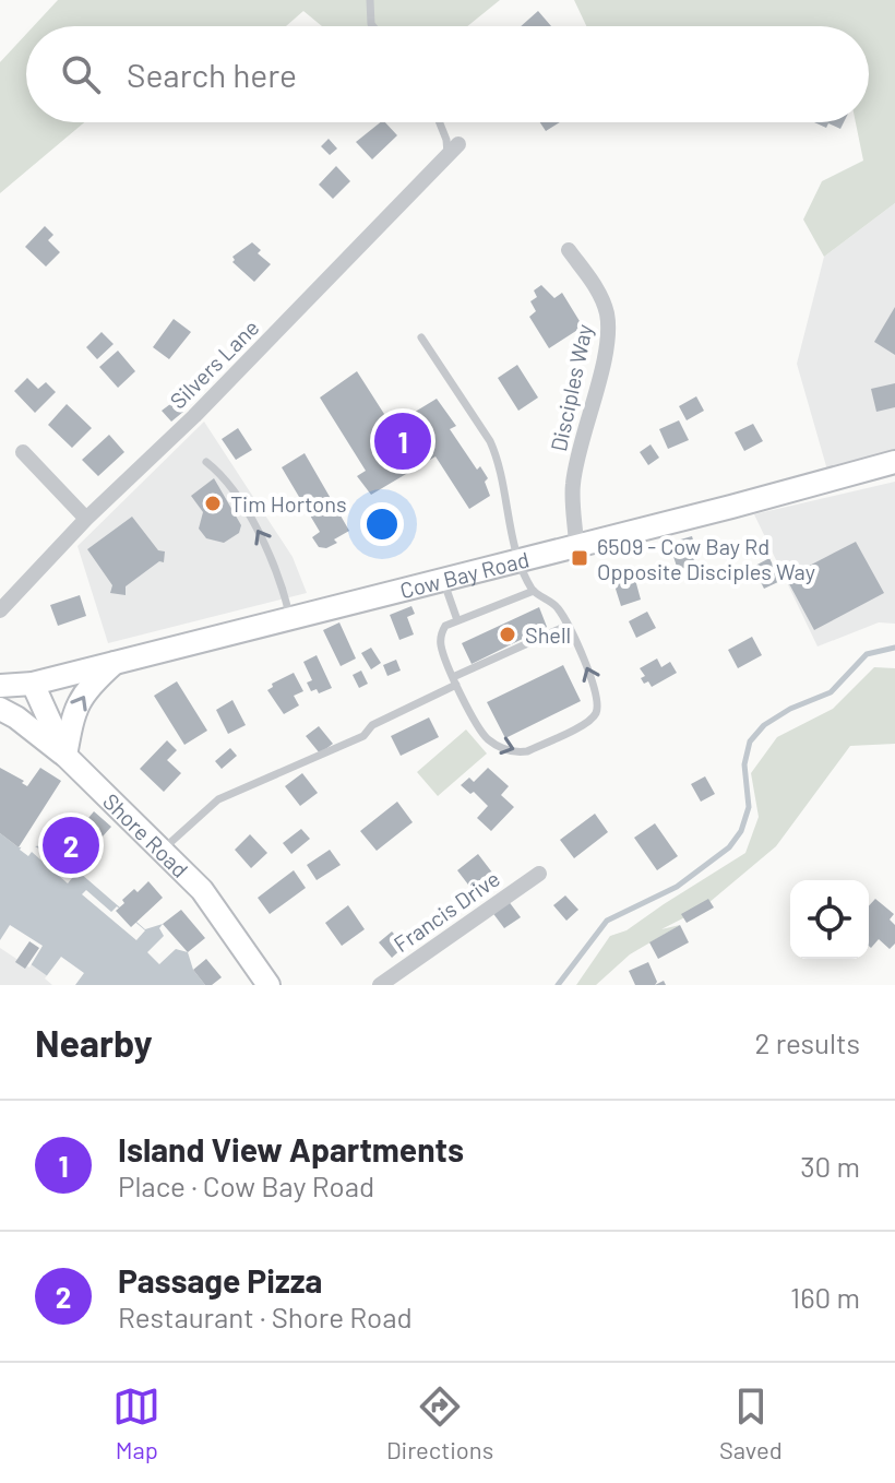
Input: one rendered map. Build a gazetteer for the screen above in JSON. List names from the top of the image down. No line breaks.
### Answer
{"streets":{"main road":["Cow Bay Road","Shore Road"],"street":["Silvers Lane","Disciples Way","Francis Drive"]},"crossings":[["Disciples Way","Cow Bay Road"],["Cow Bay Road","Shore Road"]],"places":{"other":["Tim Hortons","Shell"],"transit":["6509 - Cow Bay Rd Opposite Disciples Way"]},"page":{"search":"Search here","pins":["1","2"],"heading":["Nearby","2 results"],"list":[{"mark":"1","name":"Island View Apartments","note":"Place · Cow Bay Road","value":"30 m"},{"mark":"2","name":"Passage Pizza","note":"Restaurant · Shore Road","value":"160 m"}],"nav":["Map","Directions","Saved"]}}
